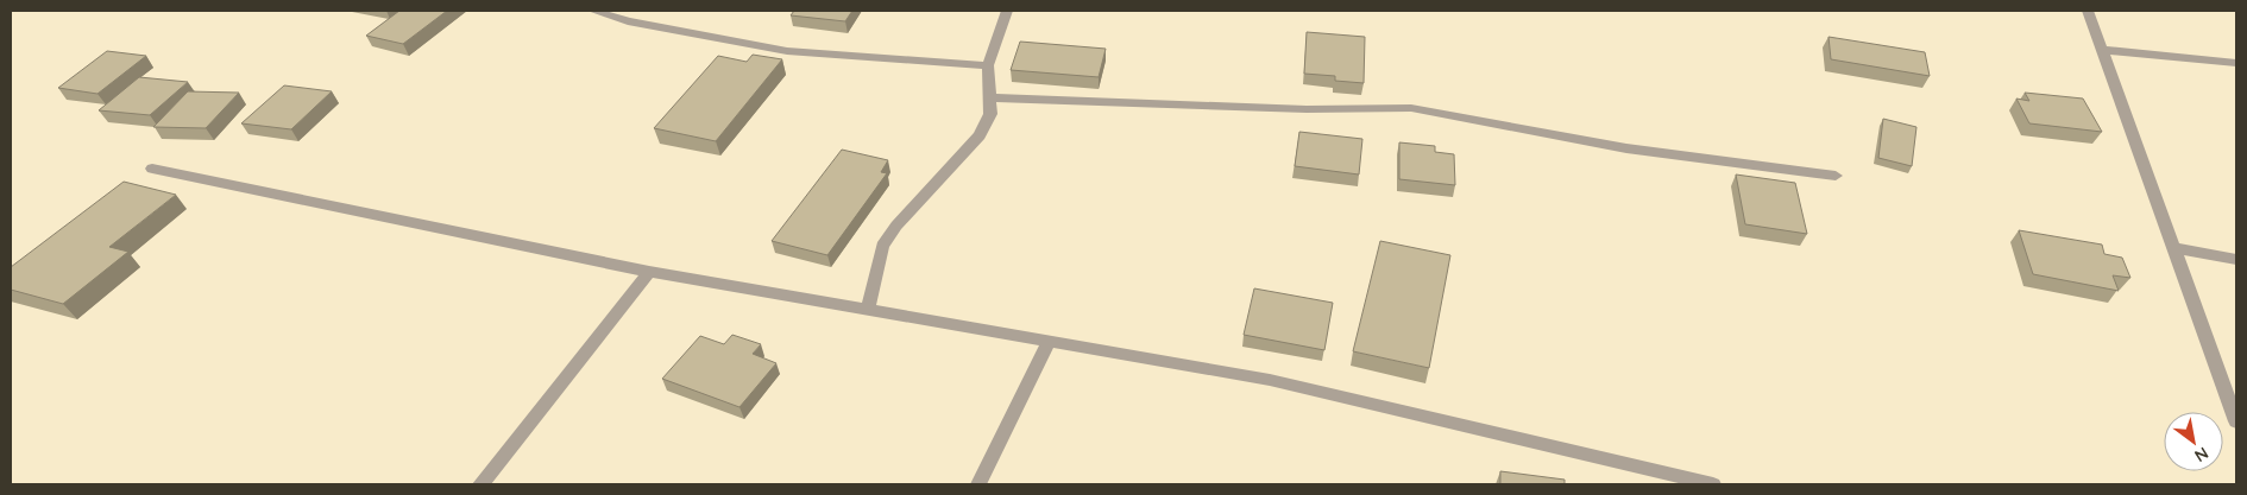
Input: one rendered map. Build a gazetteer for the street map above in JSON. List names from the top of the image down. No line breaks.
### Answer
{"north":"bottom right"}
